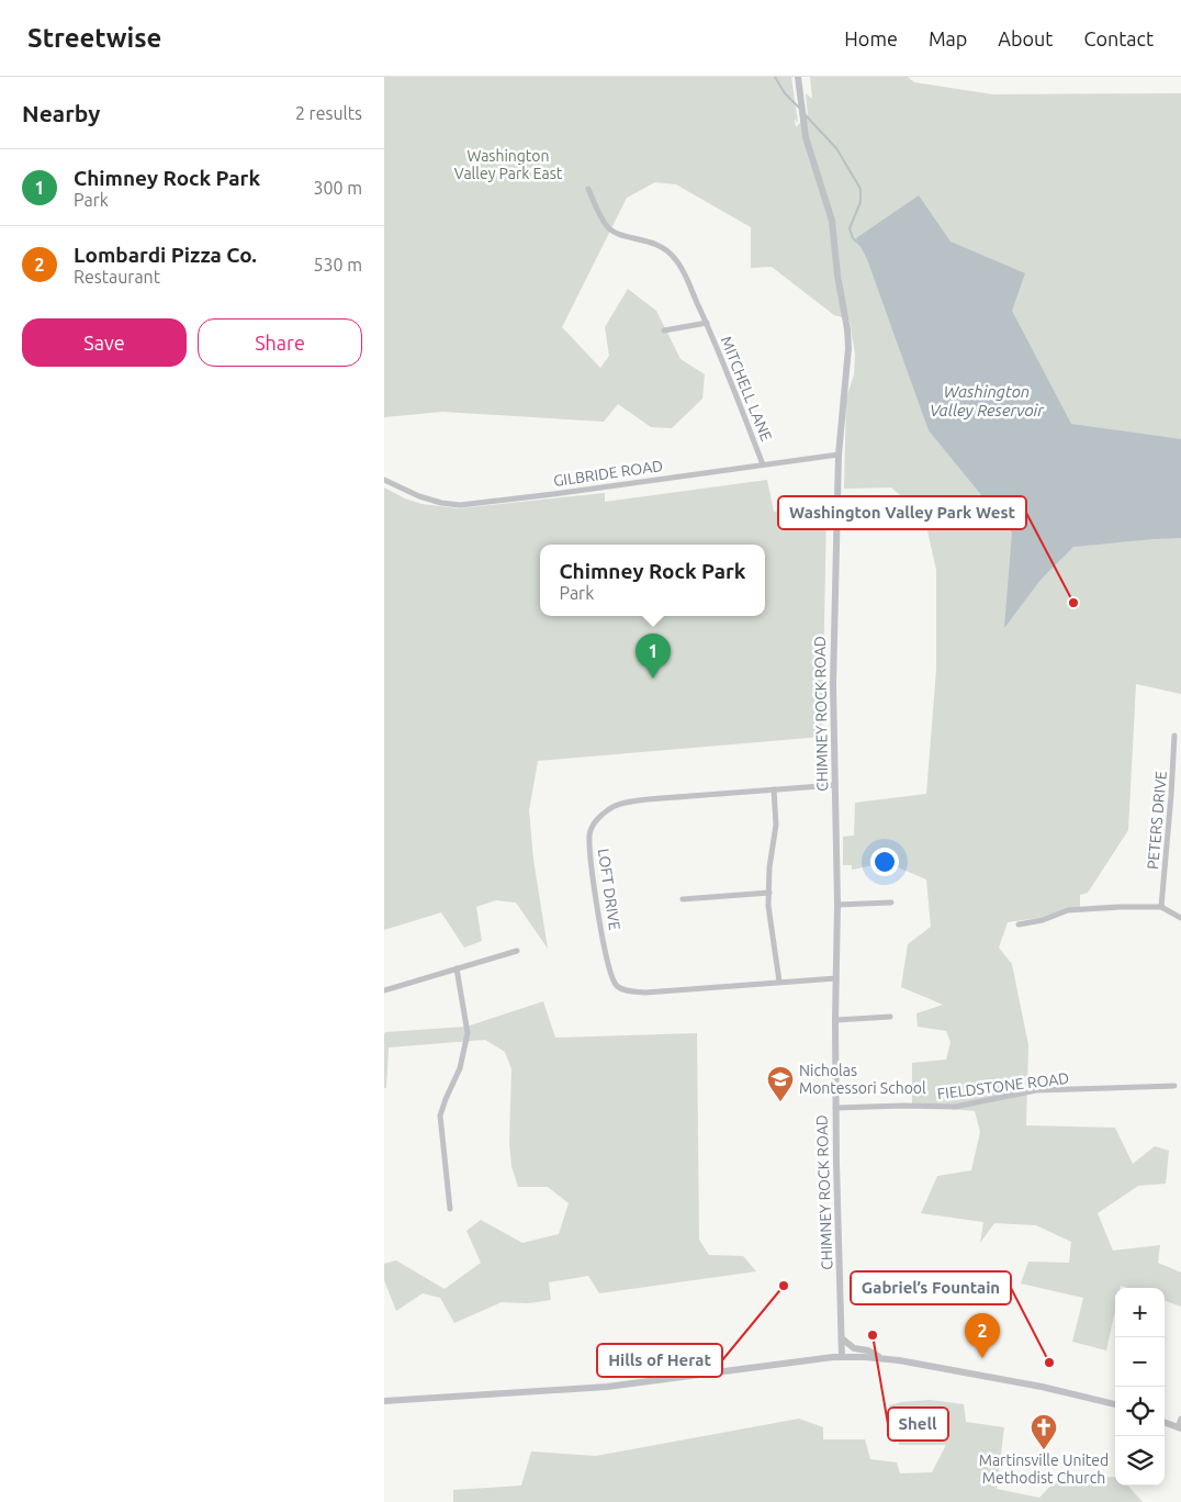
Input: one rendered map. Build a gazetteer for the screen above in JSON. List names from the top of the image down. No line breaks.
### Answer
{"streets":{"street":["MITCHELL LANE","GILBRIDE ROAD","CHIMNEY ROCK ROAD","PETERS DRIVE","LOFT DRIVE","FIELDSTONE ROAD"]},"crossings":[["MITCHELL LANE","GILBRIDE ROAD"],["GILBRIDE ROAD","CHIMNEY ROCK ROAD"],["CHIMNEY ROCK ROAD","LOFT DRIVE"],["CHIMNEY ROCK ROAD","FIELDSTONE ROAD"]],"water":["Washington Valley Reservoir"],"parks":["Washington Valley Park East"],"places":{"other":["Washington Valley Park West","Hills of Herat","Shell","Gabriel’s Fountain"],"school or university":["Nicholas Montessori School"],"church":["Martinsville United Methodist Church"]},"page":{"header":"Streetwise","nav":["Home","Map","About","Contact"],"heading":["Nearby","2 results"],"list":[{"mark":"1","name":"Chimney Rock Park","note":"Park","value":"300 m"},{"mark":"2","name":"Lombardi Pizza Co.","note":"Restaurant","value":"530 m"}],"buttons":["Save","Share"],"popup":["Chimney Rock Park","Park"],"pins":["1","2"],"map_buttons":["+","−"]}}
